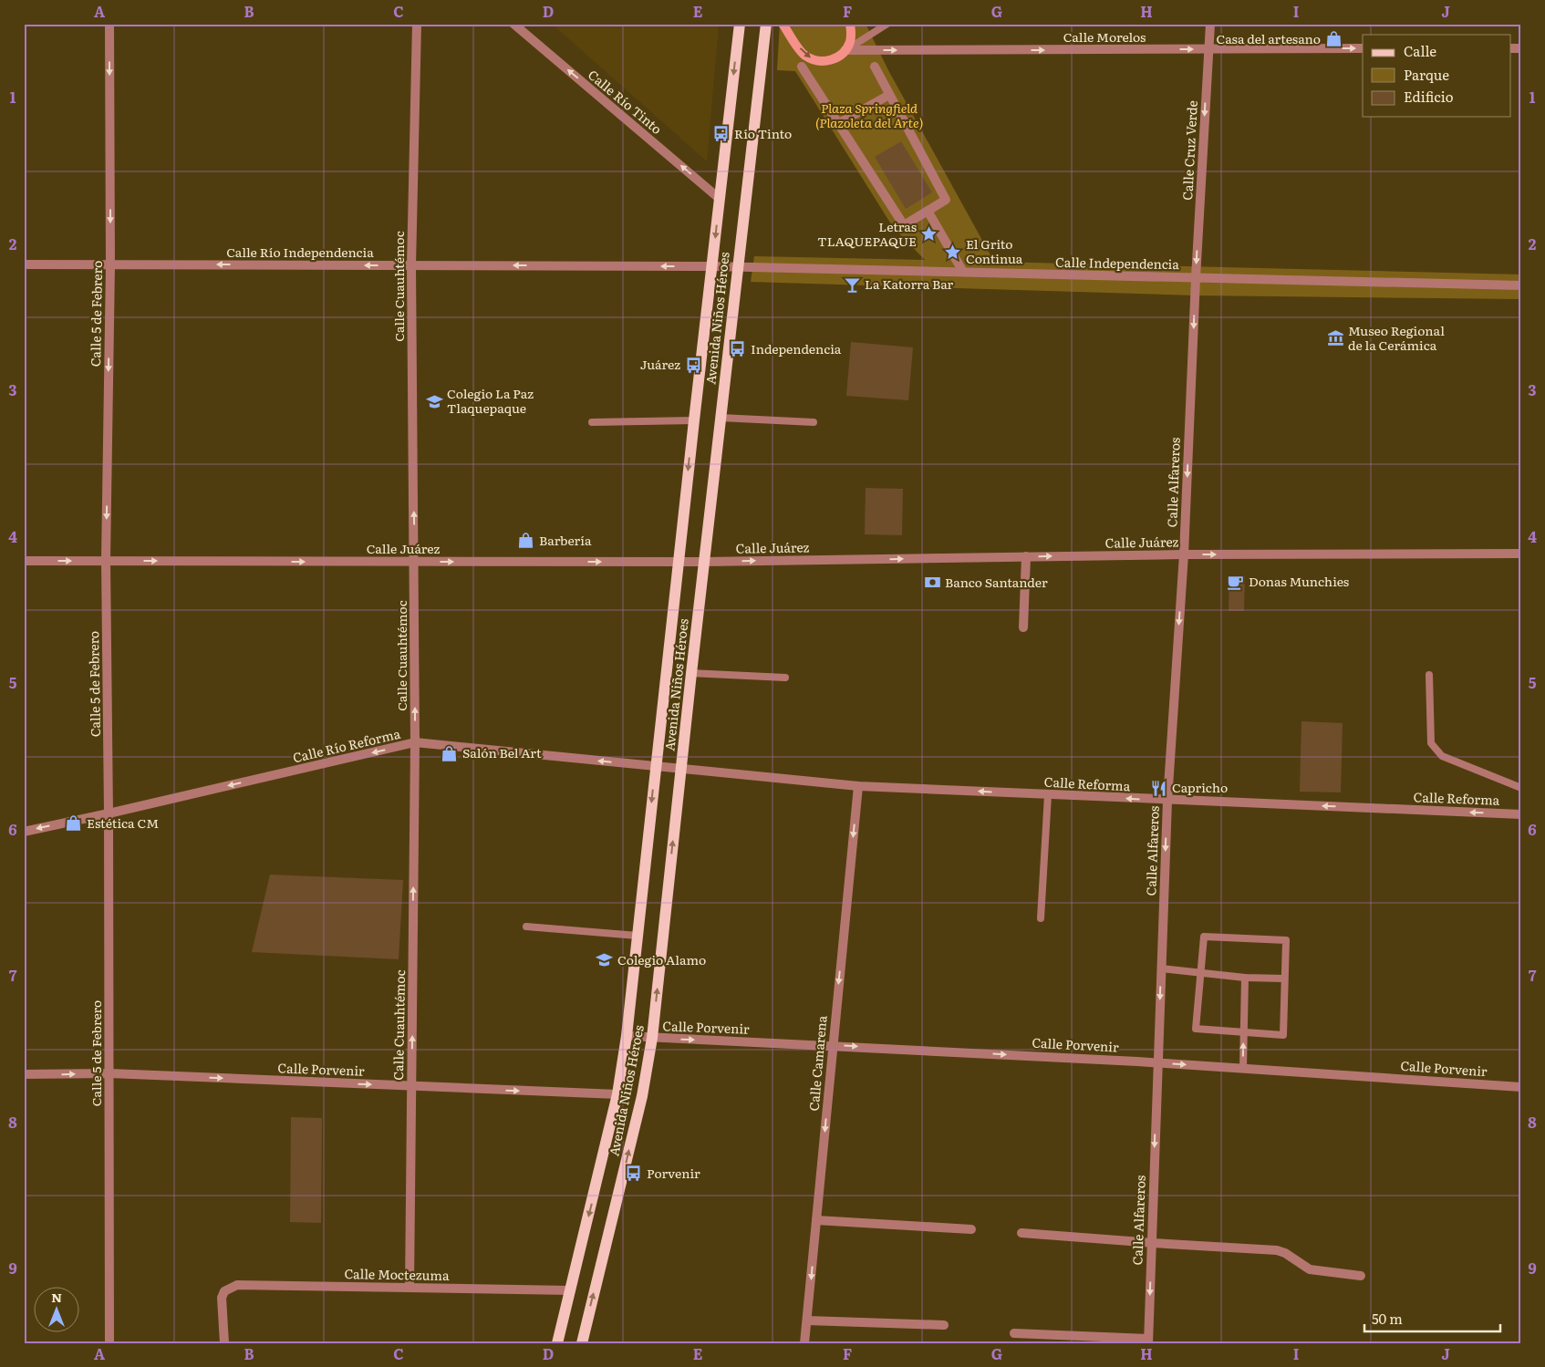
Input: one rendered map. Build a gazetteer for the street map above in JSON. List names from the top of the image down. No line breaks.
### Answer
{"streets":{"main road":["Avenida Niños Héroes"],"street":["Calle Morelos","Calle Río Tinto","Calle Cruz Verde","Calle Río Independencia","Calle Independencia","Calle Cuauhtémoc","Calle 5 de Febrero","Calle Alfareros","Calle Juárez","Calle Río Reforma","Calle Reforma","Calle Porvenir","Calle Camarena","Calle Moctezuma"]},"crossings":[["Calle Morelos","Calle Cruz Verde"],["Calle Río Tinto","Avenida Niños Héroes"],["Calle Cruz Verde","Calle Independencia"],["Calle Cruz Verde","Calle Alfareros"],["Calle Río Independencia","Calle Independencia"],["Calle Río Independencia","Calle Cuauhtémoc"],["Calle Río Independencia","Calle 5 de Febrero"],["Calle Río Independencia","Avenida Niños Héroes"],["Calle Independencia","Avenida Niños Héroes"],["Calle Independencia","Calle Alfareros"],["Calle Cuauhtémoc","Calle Juárez"],["Calle Cuauhtémoc","Calle Río Reforma"],["Calle Cuauhtémoc","Calle Porvenir"],["Calle Cuauhtémoc","Calle Moctezuma"],["Calle 5 de Febrero","Calle Juárez"],["Calle 5 de Febrero","Calle Río Reforma"],["Calle 5 de Febrero","Calle Porvenir"],["Avenida Niños Héroes","Calle Juárez"],["Avenida Niños Héroes","Calle Río Reforma"],["Avenida Niños Héroes","Calle Reforma"],["Avenida Niños Héroes","Calle Porvenir"],["Avenida Niños Héroes","Calle Moctezuma"],["Calle Alfareros","Calle Juárez"],["Calle Alfareros","Calle Reforma"],["Calle Alfareros","Calle Porvenir"],["Calle Río Reforma","Calle Reforma"],["Calle Reforma","Calle Camarena"],["Calle Porvenir","Calle Camarena"]],"one_way":["Calle Morelos","Calle Río Tinto","Calle Cruz Verde","Calle Río Independencia","Calle Cuauhtémoc","Calle 5 de Febrero","Calle Alfareros","Calle Juárez","Calle Río Reforma","Calle Reforma","Calle Porvenir","Calle Camarena"],"parks":["Plaza Springfield (Plazoleta del Arte)"],"places":{"shop":["Casa del artesano","Barbería","Salón Bel Art","Estética CM"],"bus stop":["Río Tinto","Independencia","Juárez","Porvenir"],"place":["Letras TLAQUEPAQUE","El Grito Continua"],"bar":["La Katorra Bar"],"museum":["Museo Regional de la Cerámica"],"school or university":["Colegio La Paz Tlaquepaque","Colegio Alamo"],"cafe":["Donas Munchies"],"bank":["Banco Santander"],"restaurant":["Capricho"]},"legend":["Calle","Parque","Edificio"],"scale_bar":"50 m","north":"top","grid":{"columns":["A","B","C","D","E","F","G","H","I","J"],"rows":["1","2","3","4","5","6","7","8","9"]}}
